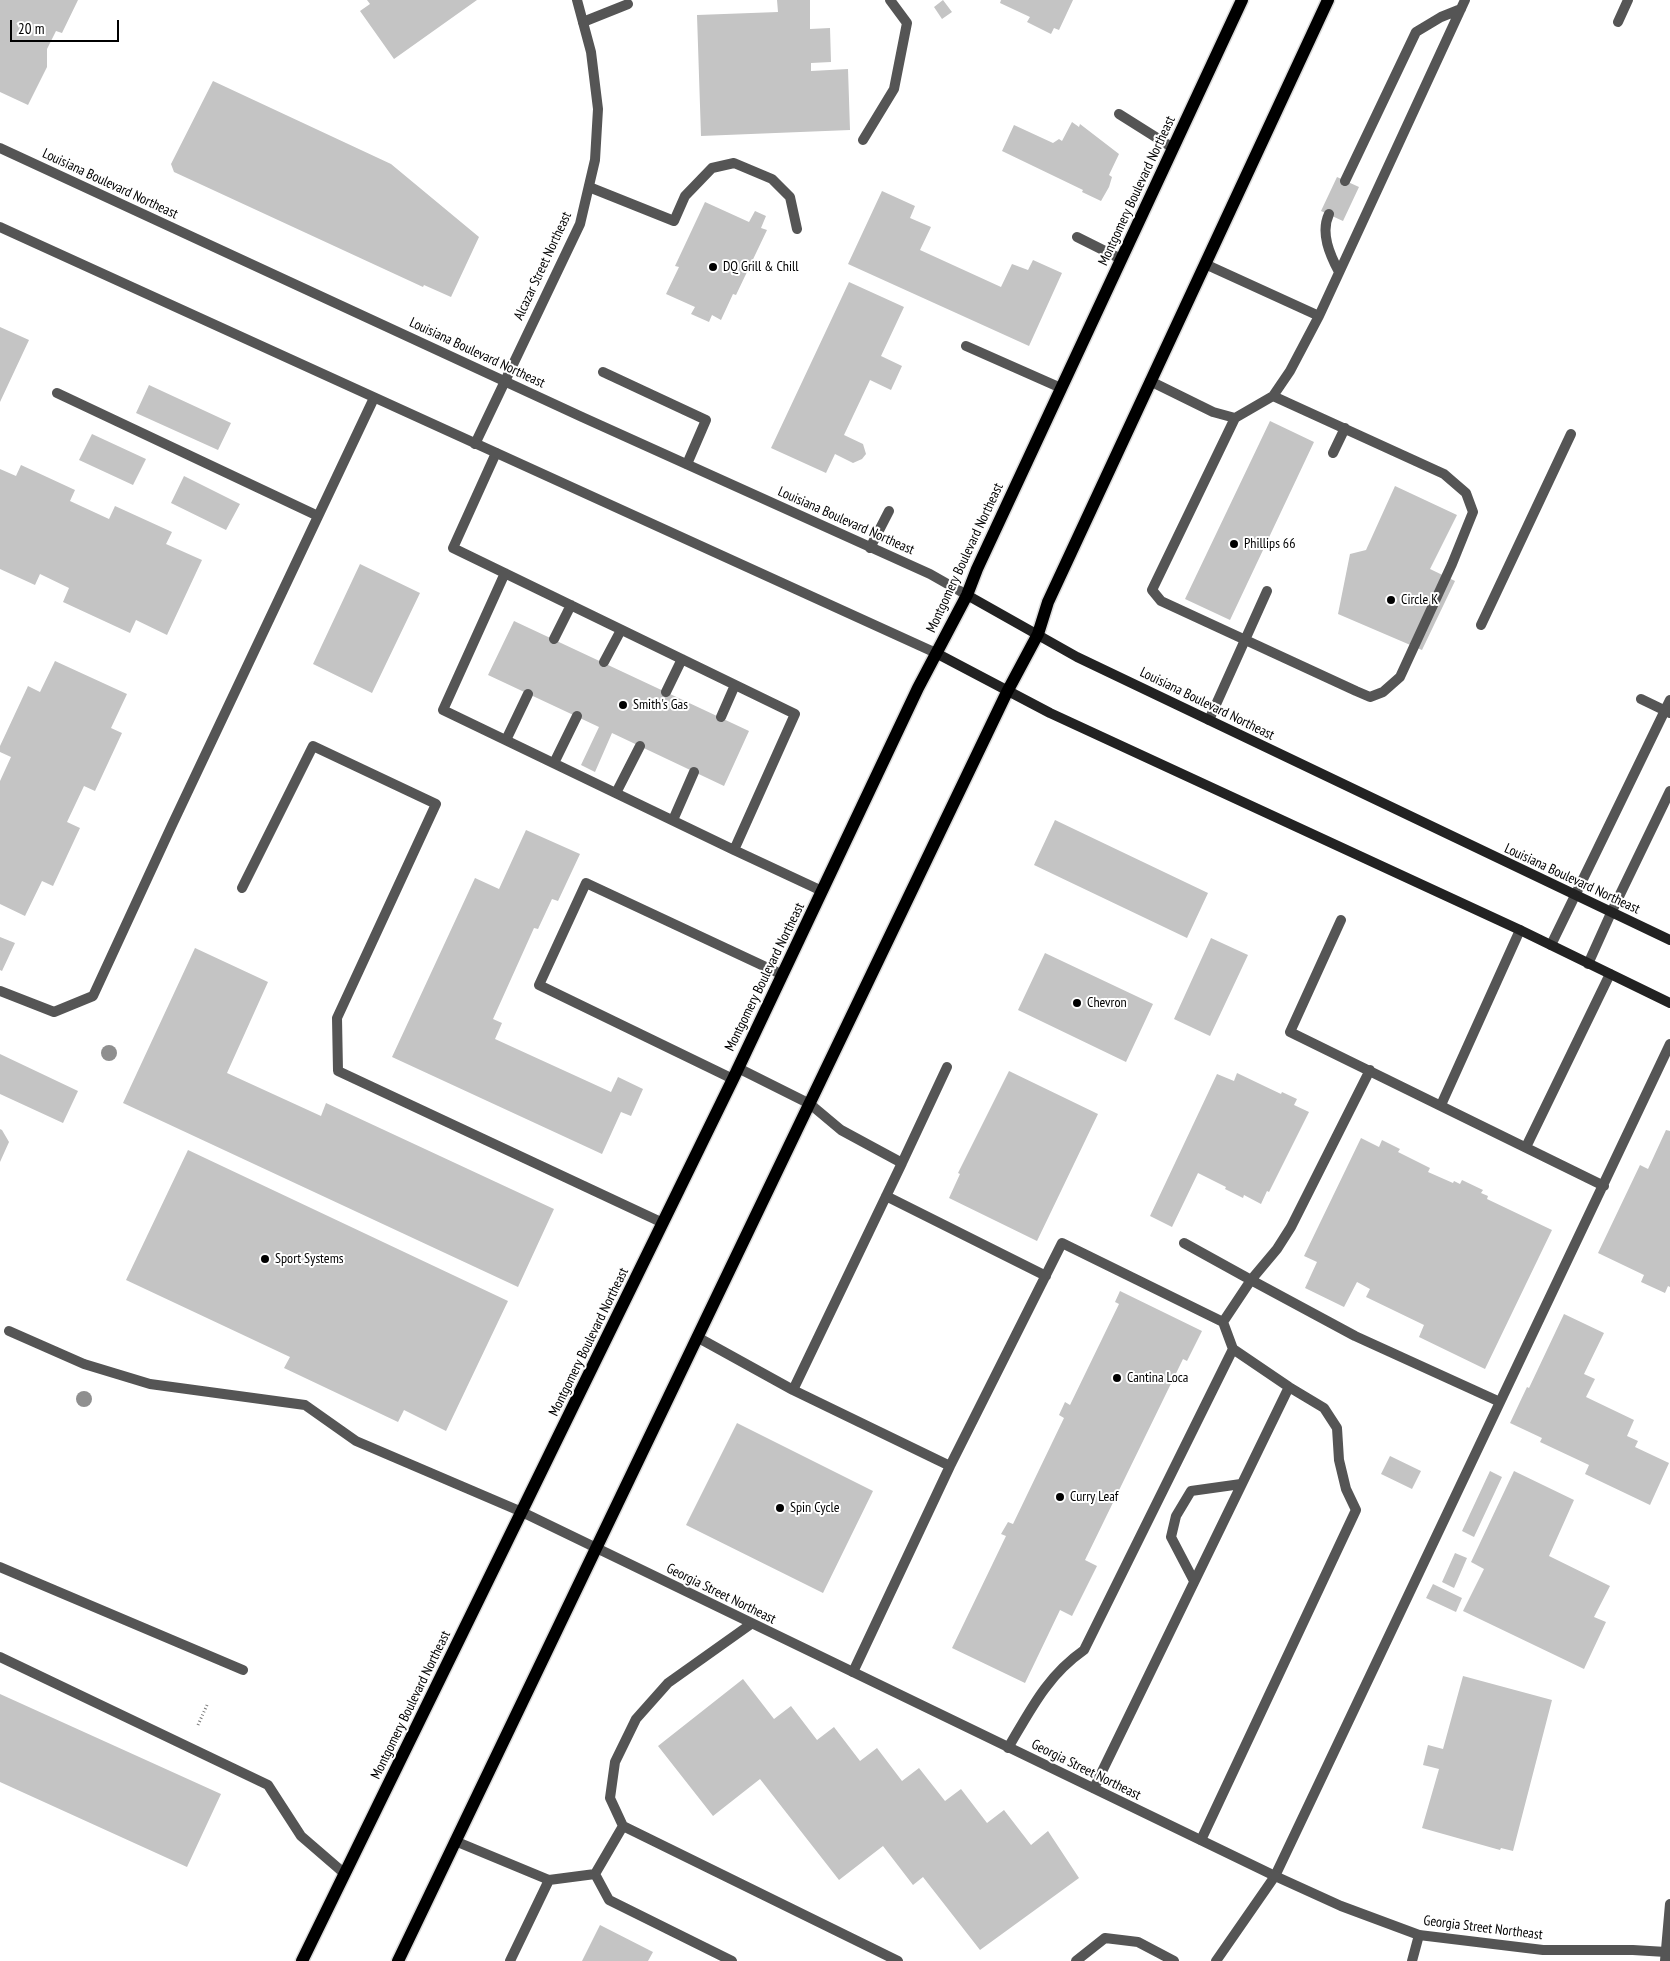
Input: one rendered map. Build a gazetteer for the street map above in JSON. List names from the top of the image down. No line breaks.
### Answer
{"streets":{"main road":["Louisiana Boulevard Northeast","Montgomery Boulevard Northeast"],"street":["Alcazar Street Northeast","Georgia Street Northeast"]},"crossings":[["Louisiana Boulevard Northeast","Montgomery Boulevard Northeast"],["Louisiana Boulevard Northeast","Alcazar Street Northeast"],["Montgomery Boulevard Northeast","Georgia Street Northeast"]],"places":["DQ Grill & Chill","Phillips 66","Circle K","Smith's Gas","Chevron","Sport Systems","Cantina Loca","Curry Leaf","Spin Cycle"],"scale_bar":"20 m"}
